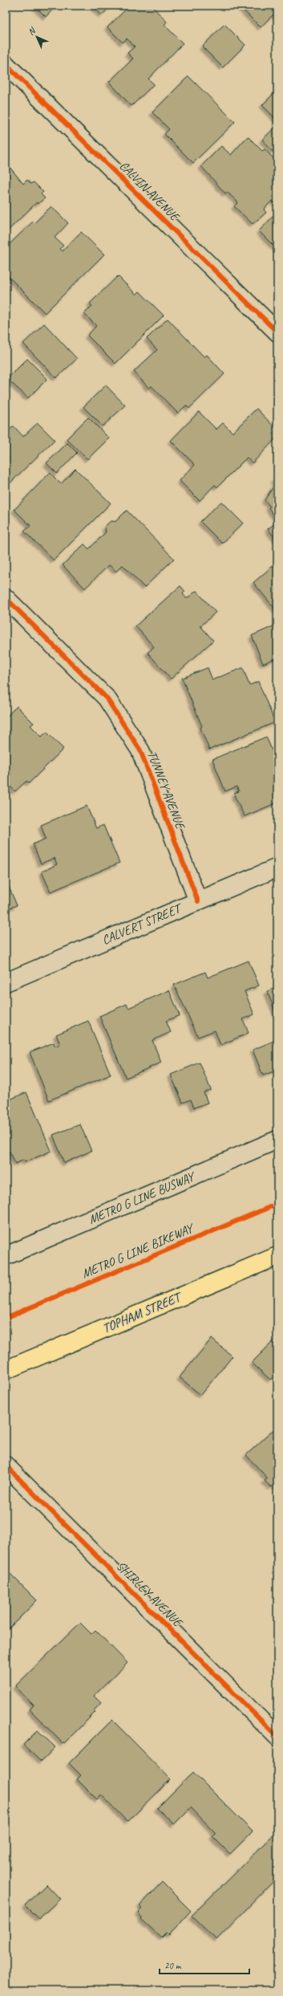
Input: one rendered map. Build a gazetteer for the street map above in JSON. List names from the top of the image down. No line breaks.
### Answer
{"streets":{"main road":["TOPHAM STREET"],"street":["CALVIN AVENUE","TUNNEY AVENUE","CALVERT STREET","METRO G LINE BUSWAY","SHIRLEY AVENUE"],"cycle path":["METRO G LINE BIKEWAY"]},"crossings":[["TUNNEY AVENUE","CALVERT STREET"]],"scale_bar":"20 m","north":"top left"}
